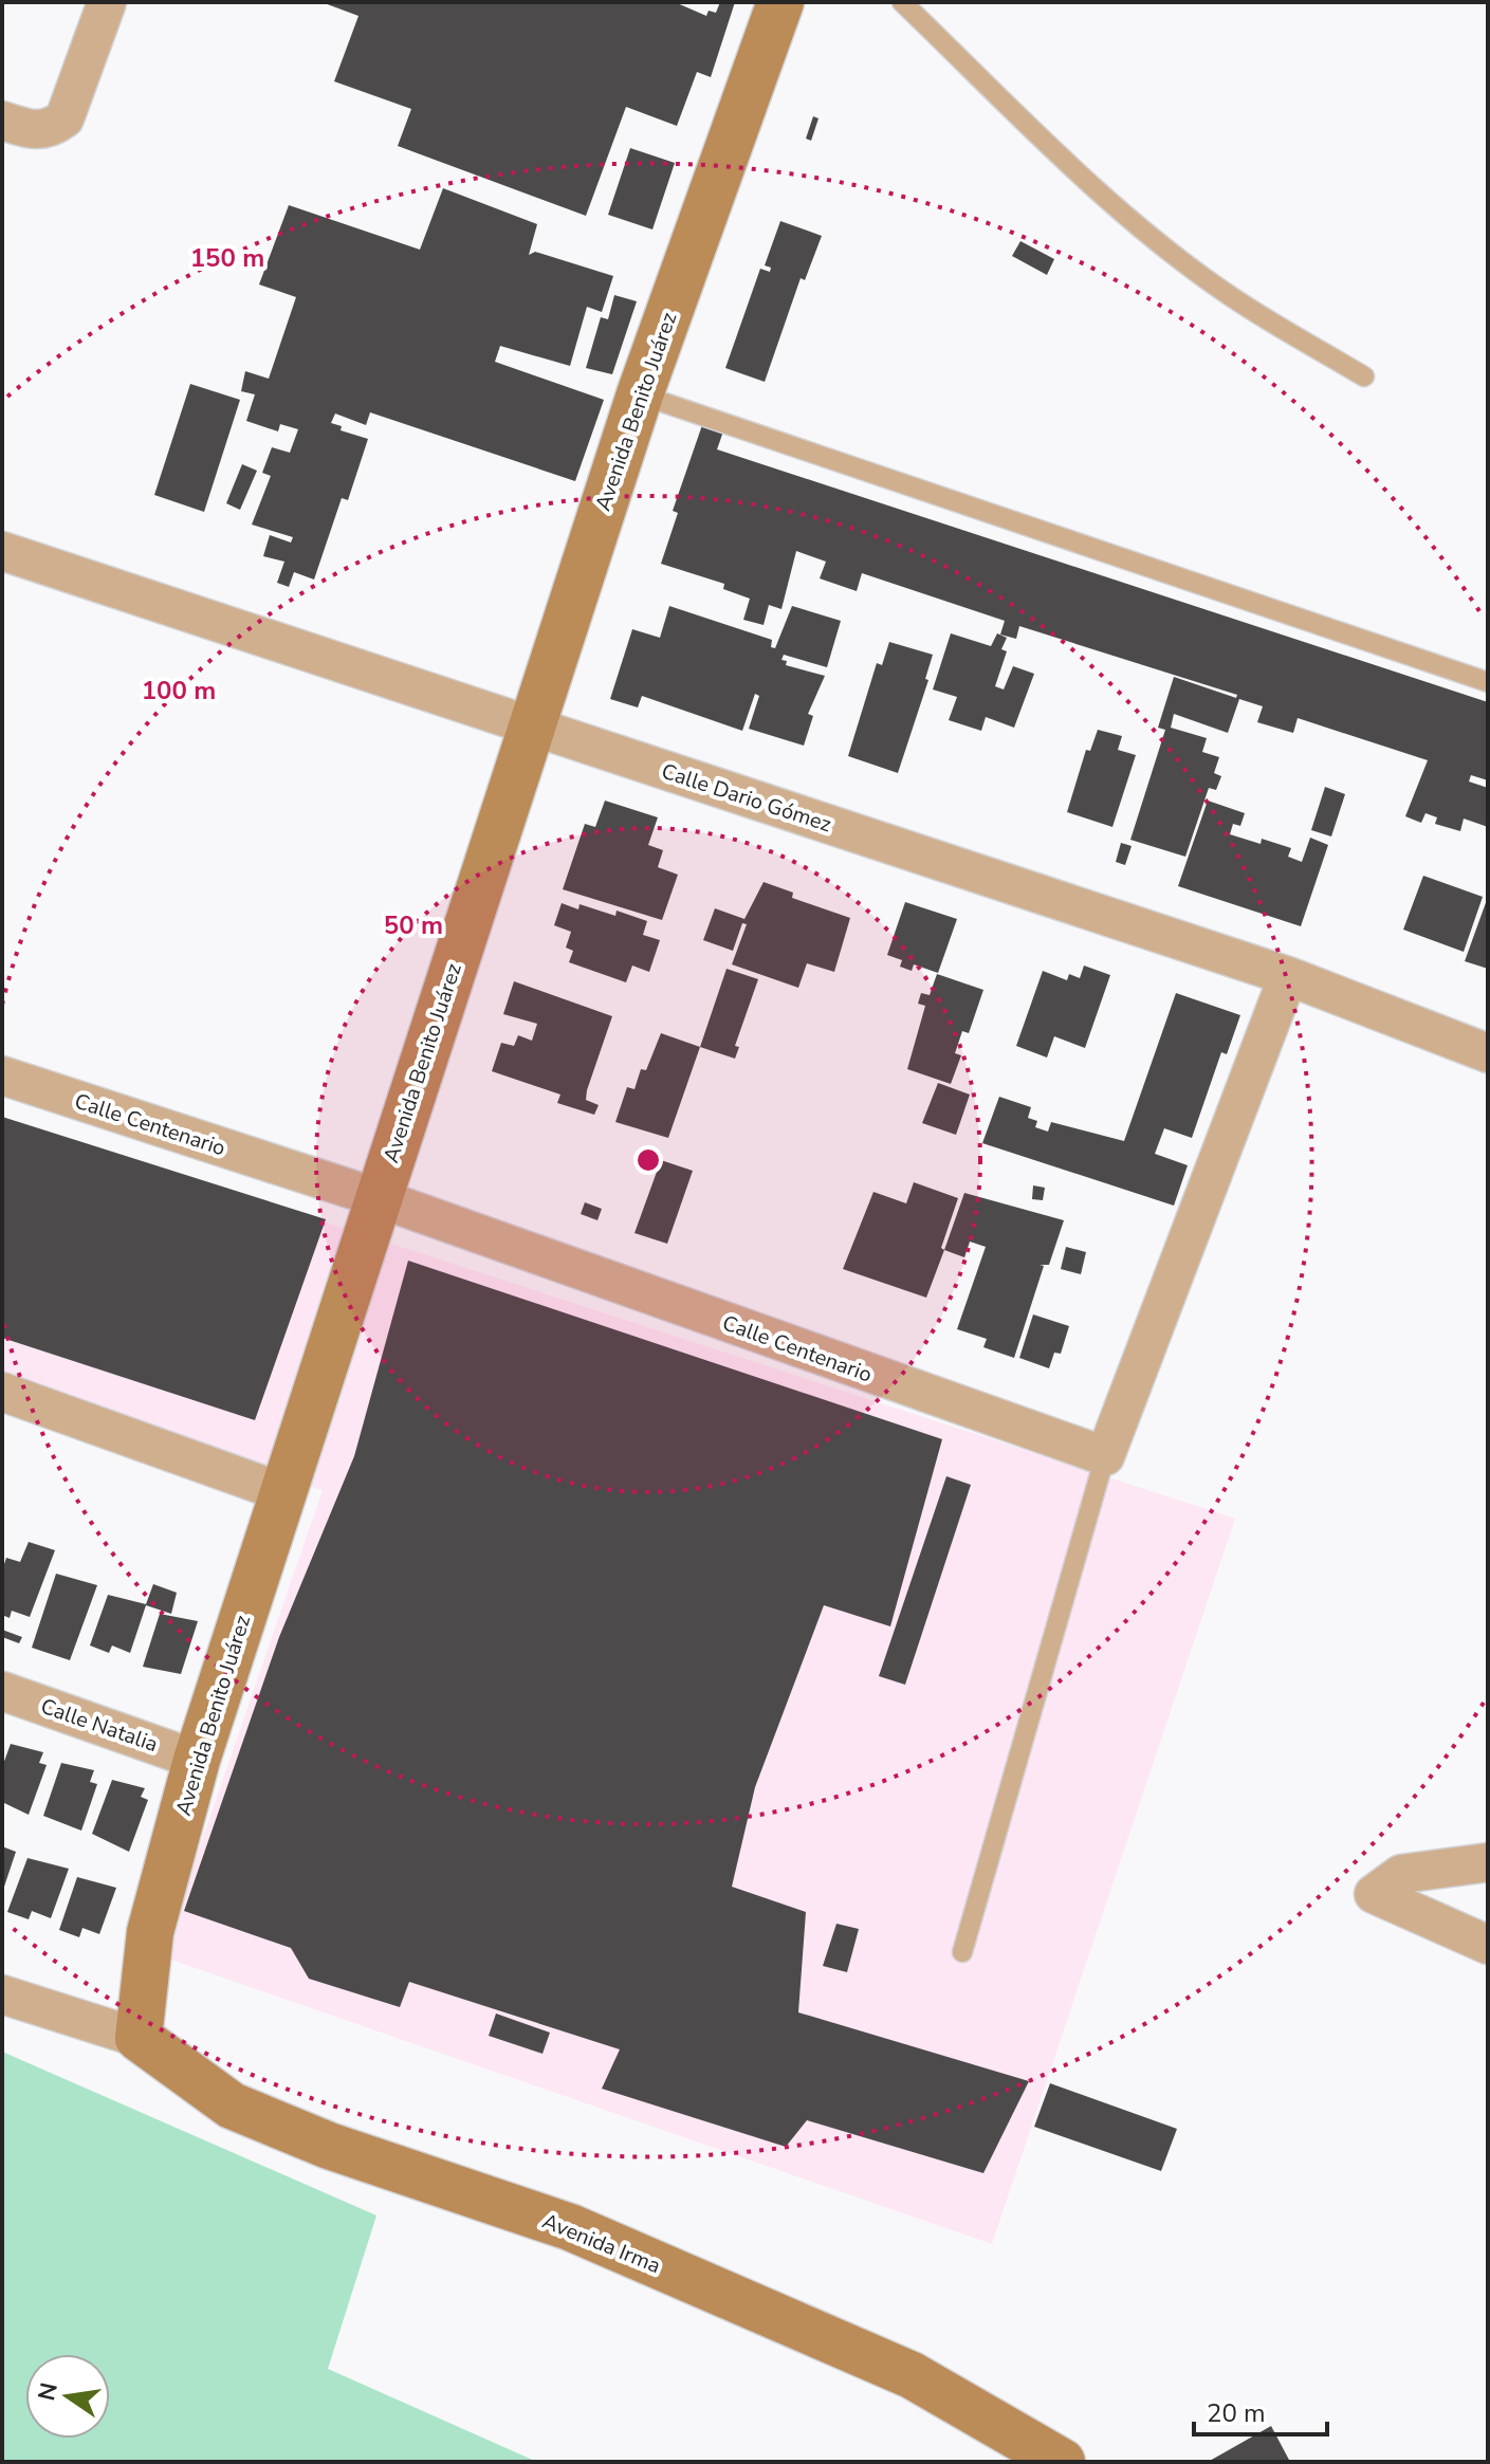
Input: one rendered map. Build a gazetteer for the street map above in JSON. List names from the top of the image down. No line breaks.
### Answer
{"streets":{"street":["Avenida Benito Juárez","Calle Dario Gómez","Calle Centenario","Calle Natalia","Avenida Irma"]},"crossings":[["Avenida Benito Juárez","Calle Dario Gómez"],["Avenida Benito Juárez","Calle Centenario"],["Avenida Benito Juárez","Calle Natalia"],["Avenida Benito Juárez","Avenida Irma"]],"scale_bar":"20 m","north":"left","rings":["150 m","100 m","50 m"]}
